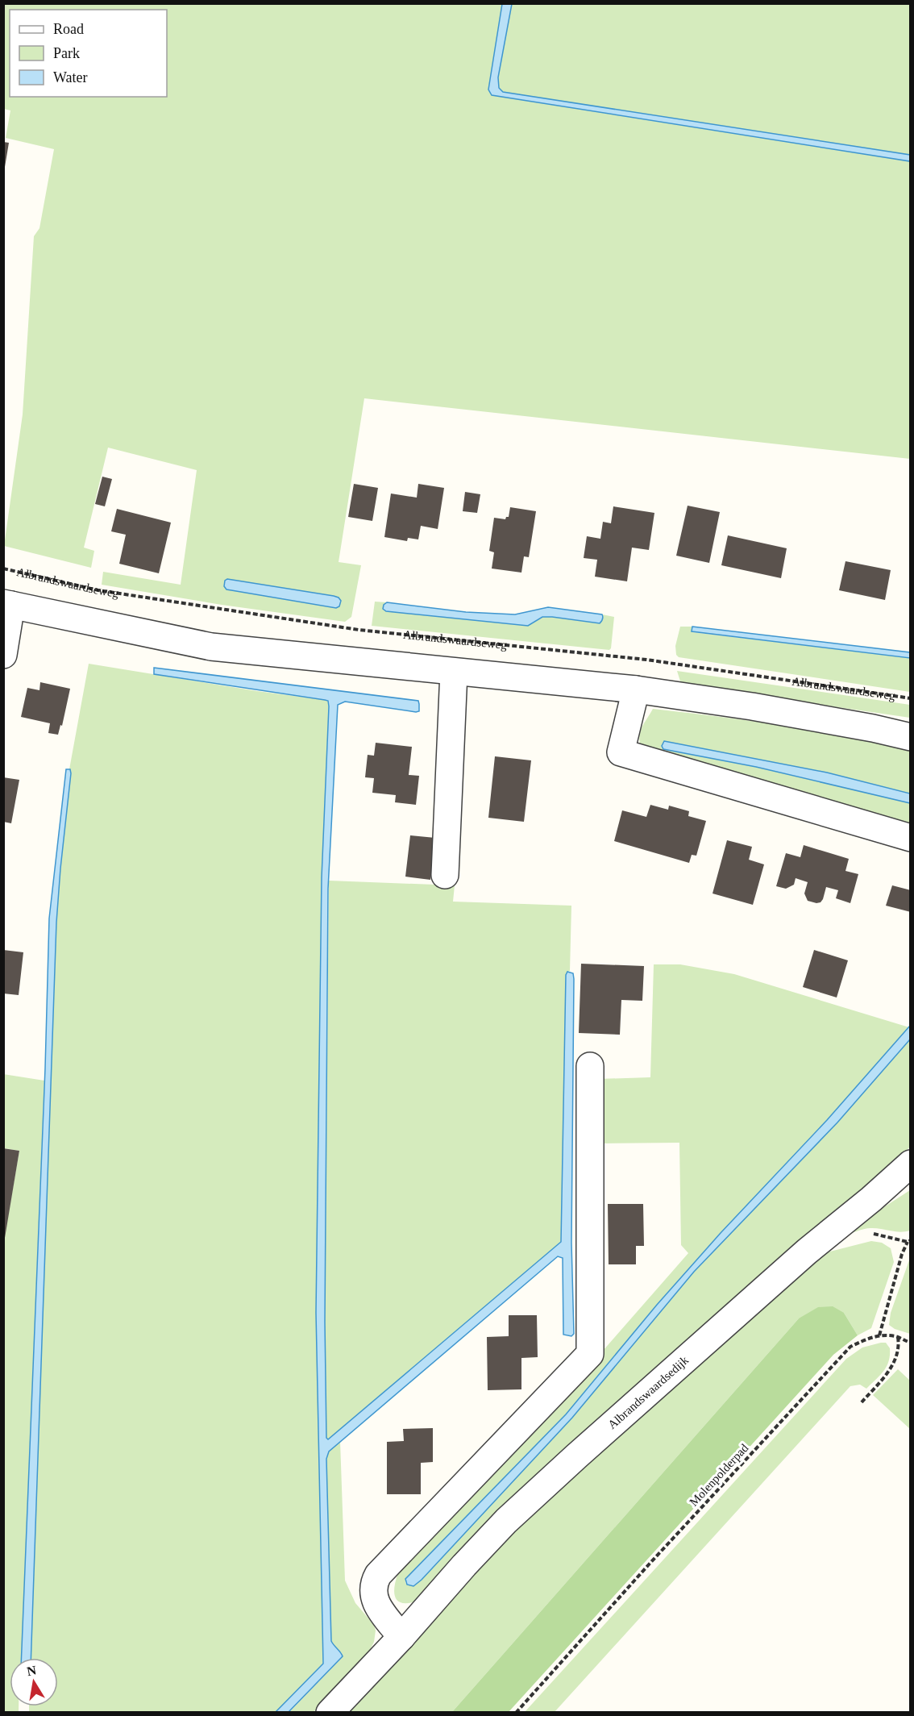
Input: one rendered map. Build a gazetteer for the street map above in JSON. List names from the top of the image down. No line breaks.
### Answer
{"streets":{"street":["Albrandswaardsedijk"],"path":["Albrandswaardseweg","Molenpolderpad"]},"legend":["Road","Park","Water"],"north":"top"}
